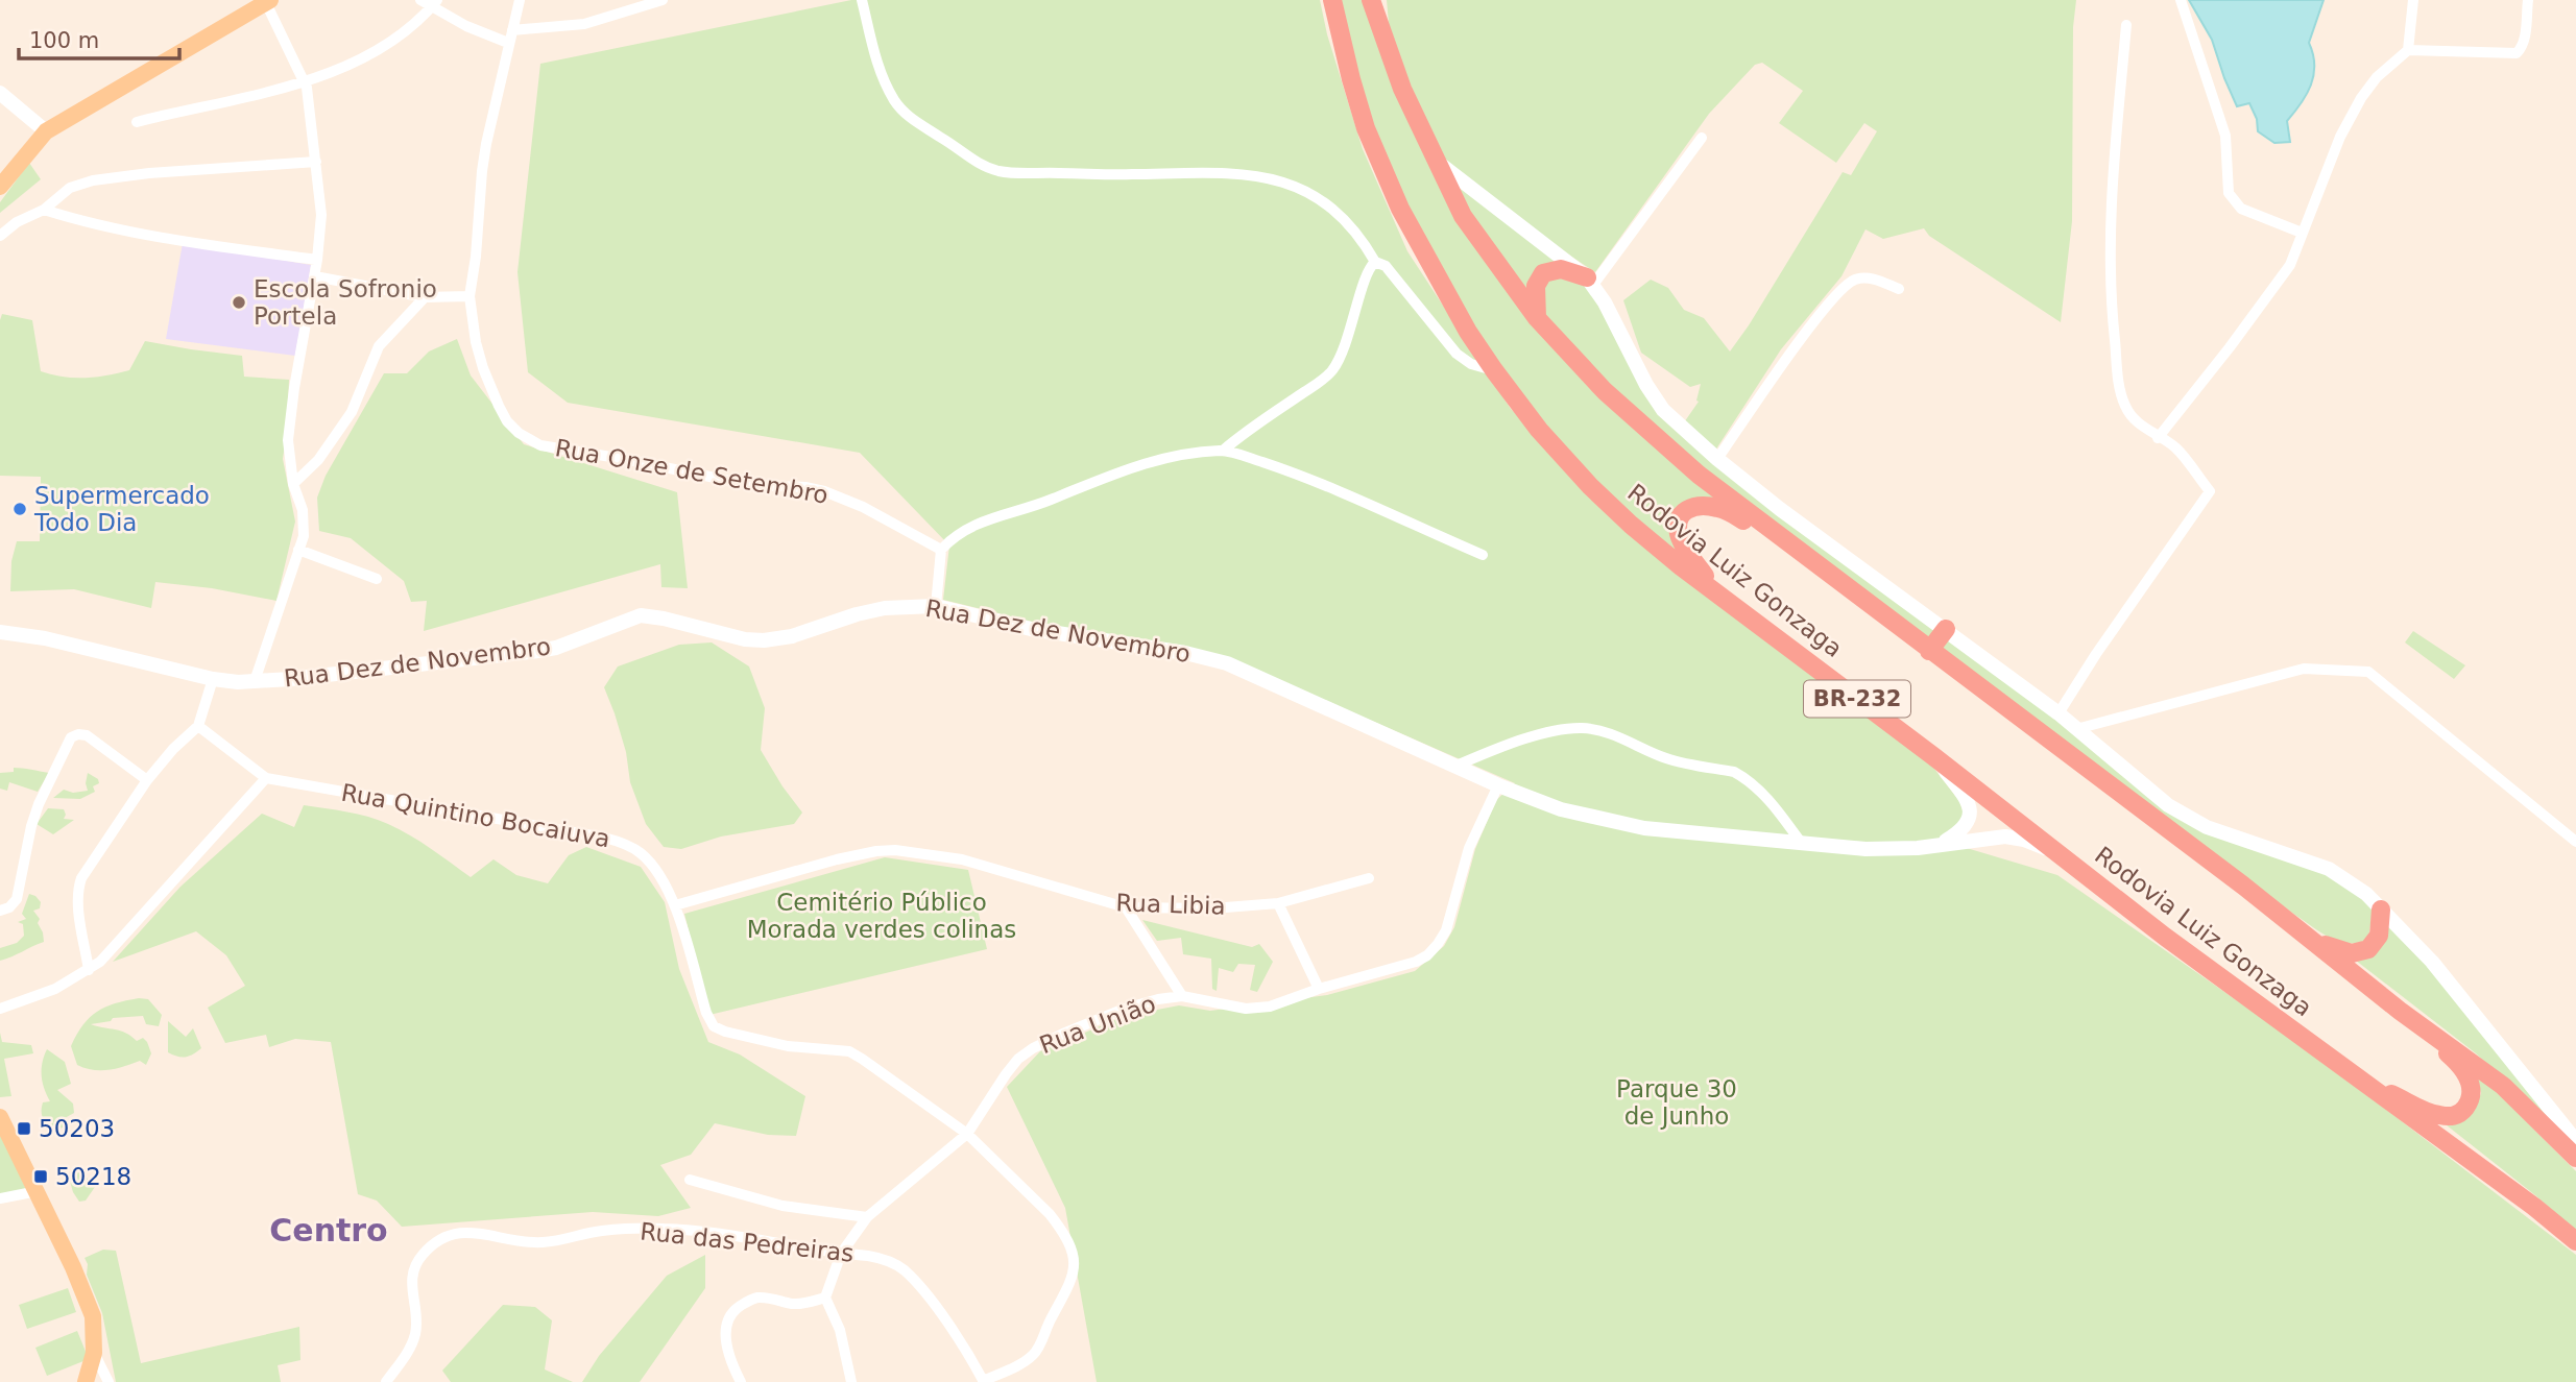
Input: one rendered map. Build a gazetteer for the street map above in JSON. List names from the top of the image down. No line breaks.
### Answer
{"streets":{"highway":["Rodovia Luiz Gonzaga","BR-232"],"main road":["Rua Dez de Novembro"],"street":["Rua Onze de Setembro","Rua Quintino Bocaiuva","Rua Libia","Rua União","Rua das Pedreiras"]},"crossings":[["Rodovia Luiz Gonzaga","Rua Dez de Novembro"],["Rodovia Luiz Gonzaga","BR-232"],["Rua Dez de Novembro","Rua União"],["Rua Quintino Bocaiuva","Rua Libia"],["Rua Quintino Bocaiuva","Rua União"],["Rua Quintino Bocaiuva","Rua das Pedreiras"],["Rua União","Rua das Pedreiras"]],"districts":["Centro"],"parks":["Cemitério Público Morada verdes colinas","Parque 30 de Junho"],"places":{"other":["Escola Sofronio Portela","Supermercado Todo Dia"],"transit":["50203","50218"]},"scale_bar":"100 m"}
